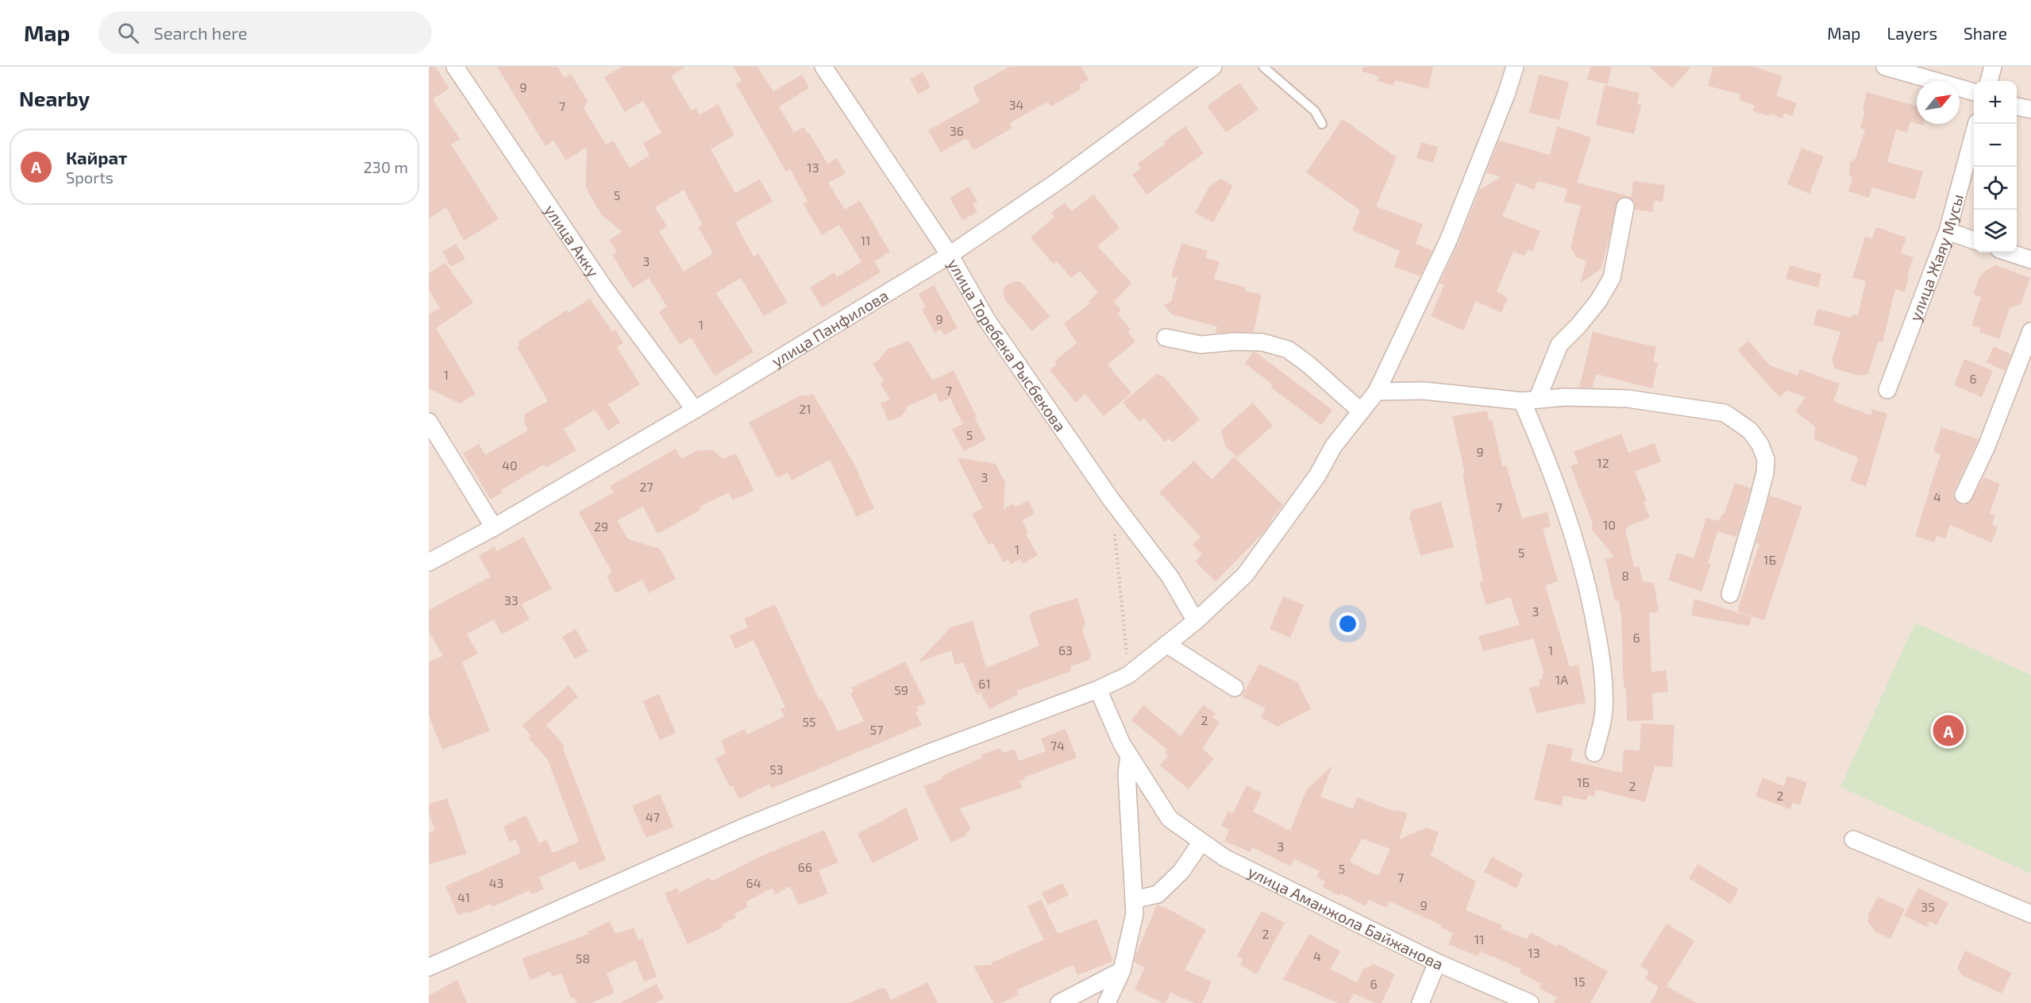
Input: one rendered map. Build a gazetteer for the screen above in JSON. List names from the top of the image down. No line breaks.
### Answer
{"streets":{"street":["улица Акку","улица Жаяу Мусы","улица Панфилова","улица Торебека Рысбекова","улица Аманжола Байжанова"]},"crossings":[["улица Акку","улица Панфилова"],["улица Панфилова","улица Торебека Рысбекова"]],"house_numbers":["9","34","7","36","13","5","11","3","9","1","1","6","7","21","5","9","12","40","3","27","4","7","10","29","1","5","1Б","8","33","3","6","63","1","1А","61","59","2","55","57","74","53","1Б","2","2","47","3","66","5","7","43","64","41","9","35","2","11","13","4","58","15","6"],"north":"top right","page":{"header":"Map","search":"Search here","nav":["Map","Layers","Share"],"heading":"Nearby","map_buttons":["+","−"],"list":[{"mark":"A","name":"Кайрат","note":"Sports","value":"230 m"}],"pins":"A"}}
